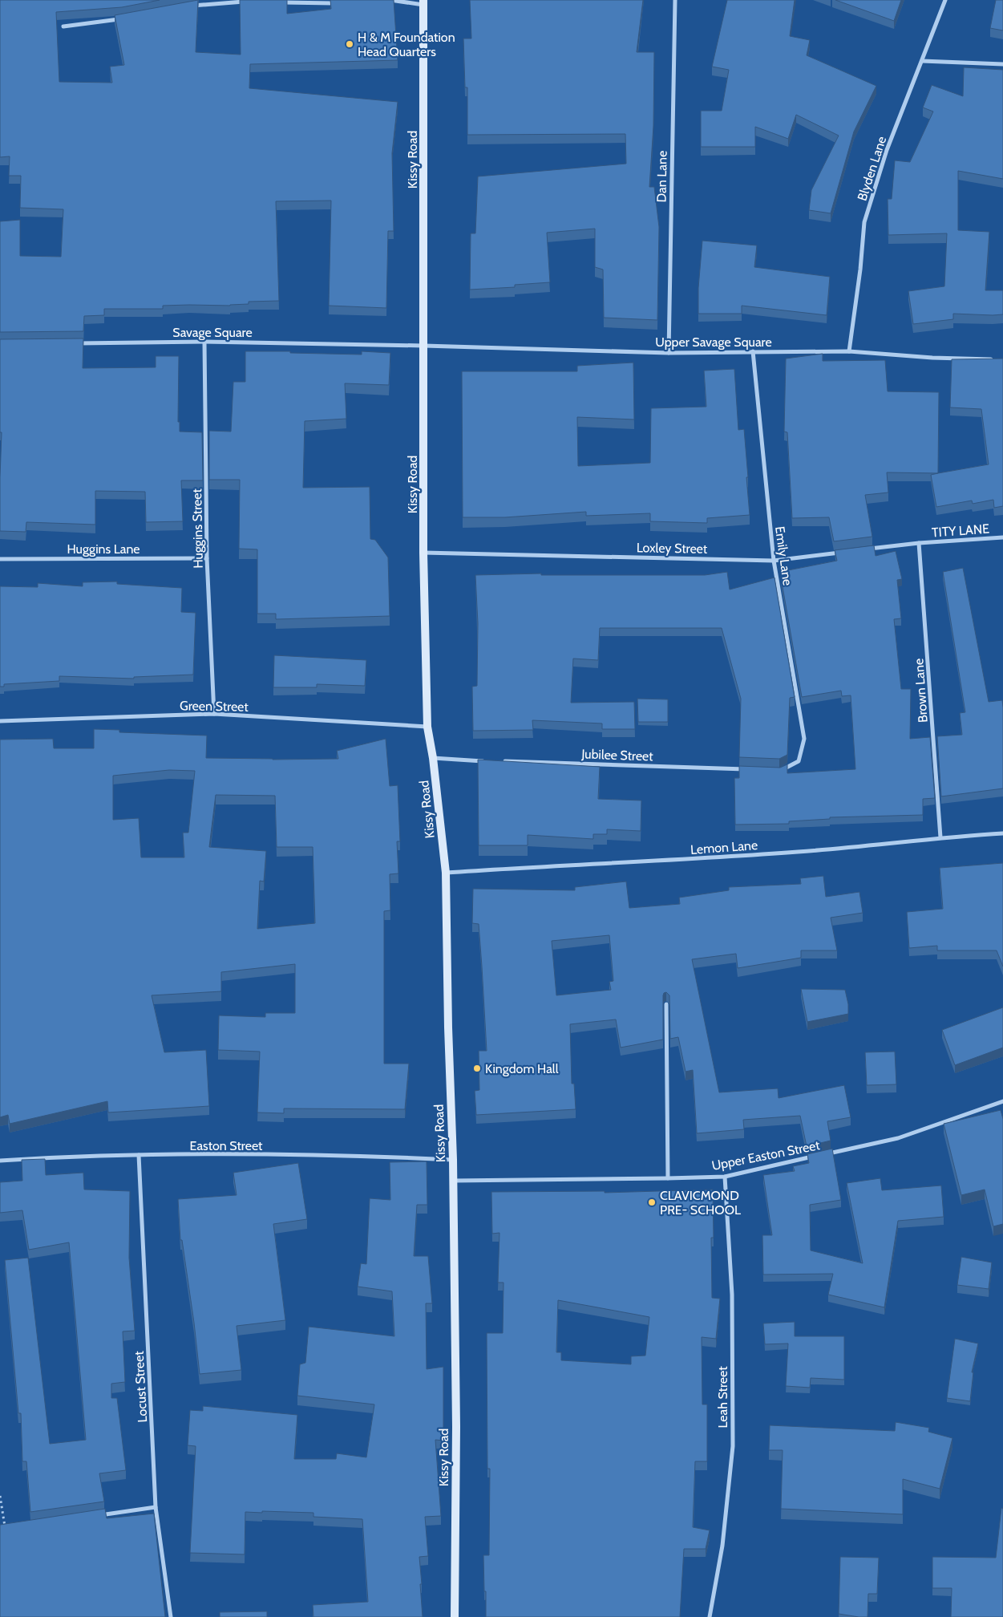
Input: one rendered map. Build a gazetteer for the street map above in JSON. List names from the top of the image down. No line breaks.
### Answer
{"streets":{"main road":["Kissy Road"],"street":["Blyden Lane","Dan Lane","Savage Square","Upper Savage Square","Huggins Street","TITY LANE","Loxley Street","Huggins Lane","Emily Lane","Brown Lane","Green Street","Jubilee Street","Lemon Lane","Easton Street","Upper Easton Street","Locust Street","Leah Street"]},"crossings":[["Kissy Road","Savage Square"],["Kissy Road","Upper Savage Square"],["Kissy Road","Loxley Street"],["Kissy Road","Green Street"],["Kissy Road","Lemon Lane"],["Kissy Road","Easton Street"],["Kissy Road","Upper Easton Street"],["Blyden Lane","Upper Savage Square"],["Dan Lane","Upper Savage Square"],["Savage Square","Upper Savage Square"],["Savage Square","Huggins Street"],["Upper Savage Square","Emily Lane"],["Huggins Street","Huggins Lane"],["Huggins Street","Green Street"],["TITY LANE","Brown Lane"],["Loxley Street","Emily Lane"],["Brown Lane","Lemon Lane"],["Easton Street","Locust Street"],["Upper Easton Street","Leah Street"]],"places":["H & M Foundation Head Quarters","Kingdom Hall","CLAVICMOND PRE- SCHOOL"]}
